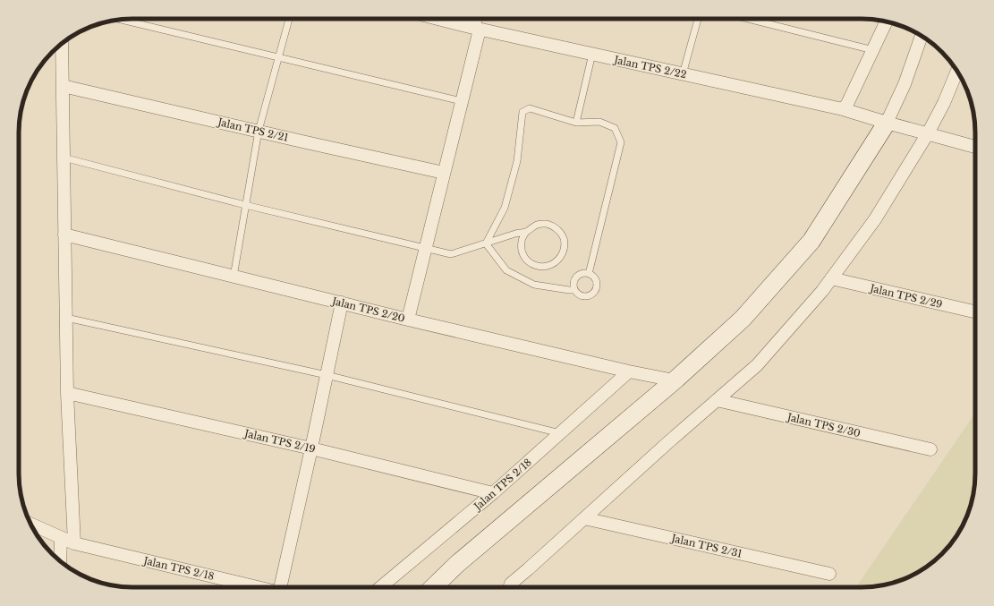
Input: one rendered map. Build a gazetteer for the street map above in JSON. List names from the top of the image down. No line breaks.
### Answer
{"streets":{"street":["Jalan TPS 2/22","Jalan TPS 2/21","Jalan TPS 2/29","Jalan TPS 2/20","Jalan TPS 2/30","Jalan TPS 2/19","Jalan TPS 2/18","Jalan TPS 2/31"]},"crossings":[["Jalan TPS 2/20","Jalan TPS 2/18"],["Jalan TPS 2/19","Jalan TPS 2/18"]]}
